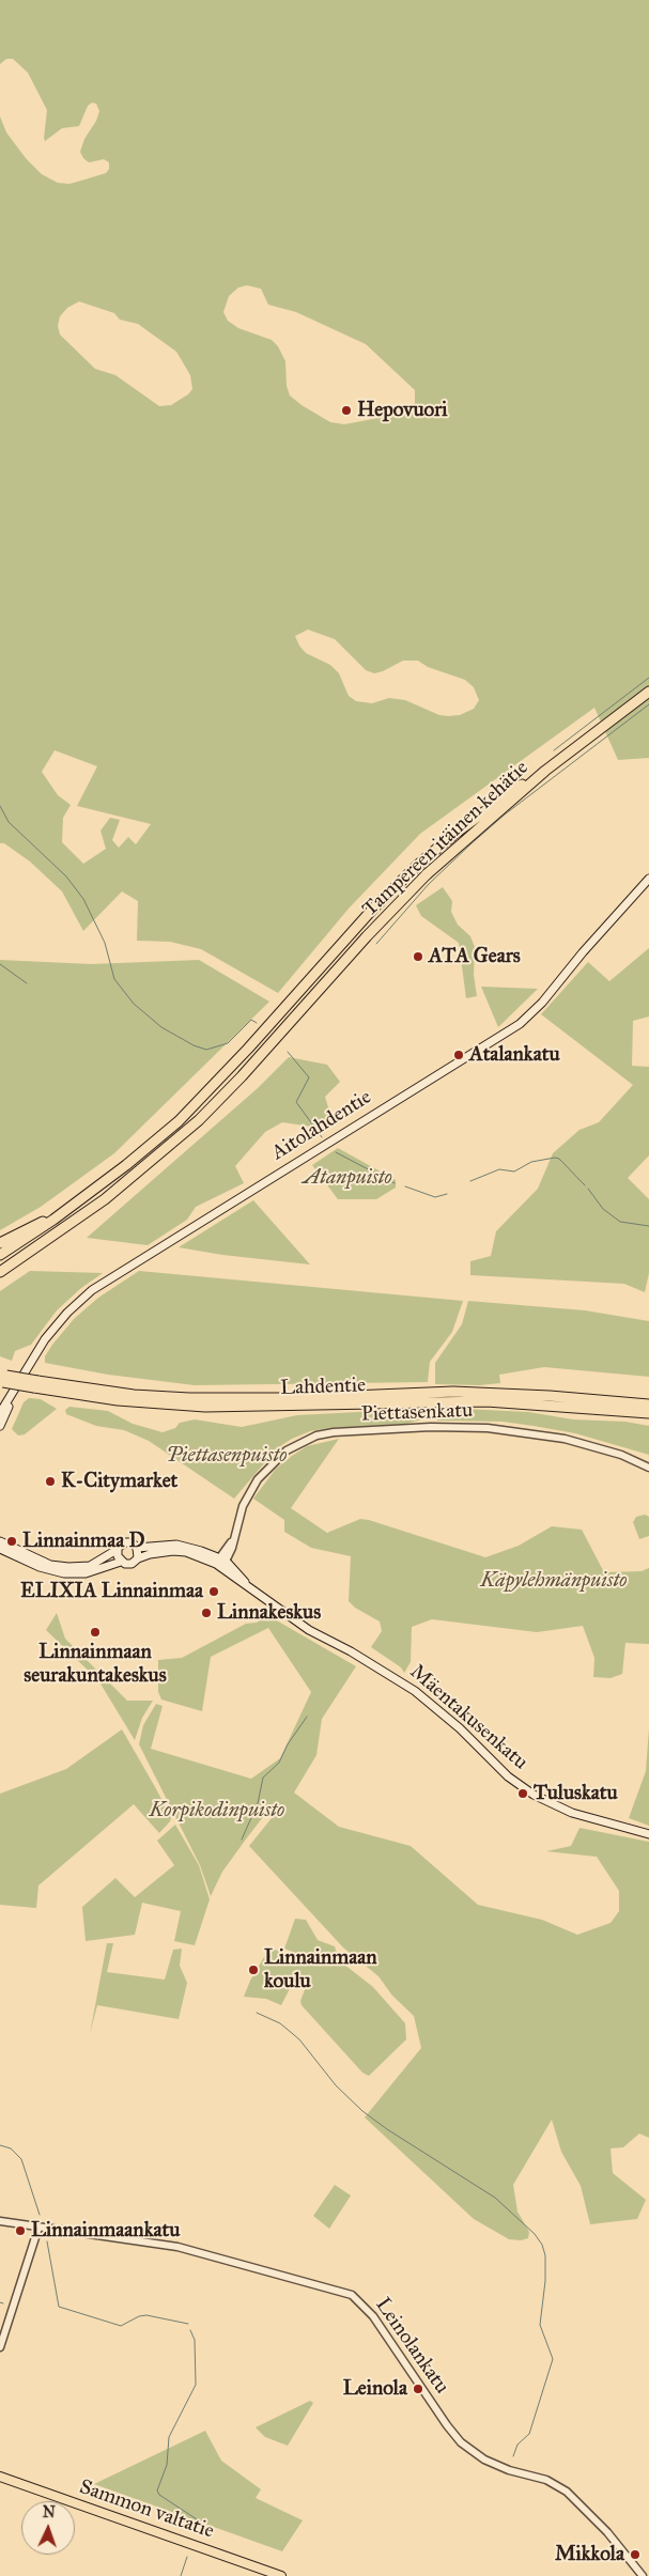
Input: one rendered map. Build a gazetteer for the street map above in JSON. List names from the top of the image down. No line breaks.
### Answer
{"streets":{"highway":["Tampereen itäinen kehätie","Lahdentie"],"main road":["Aitolahdentie","Mäentakusenkatu","Sammon valtatie"],"street":["Piettasenkatu","Leinolankatu"]},"crossings":[["Piettasenkatu","Mäentakusenkatu"]],"parks":["Atanpuisto","Piettasenpuisto","Käpylehmänpuisto","Korpikodinpuisto"],"places":["Hepovuori","ATA Gears","Atalankatu","K-Citymarket","Linnainmaa D","ELIXIA Linnainmaa","Linnakeskus","Linnainmaan seurakuntakeskus","Tuluskatu","Linnainmaan koulu","Linnainmaankatu","Leinola","Mikkola"],"north":"top"}
